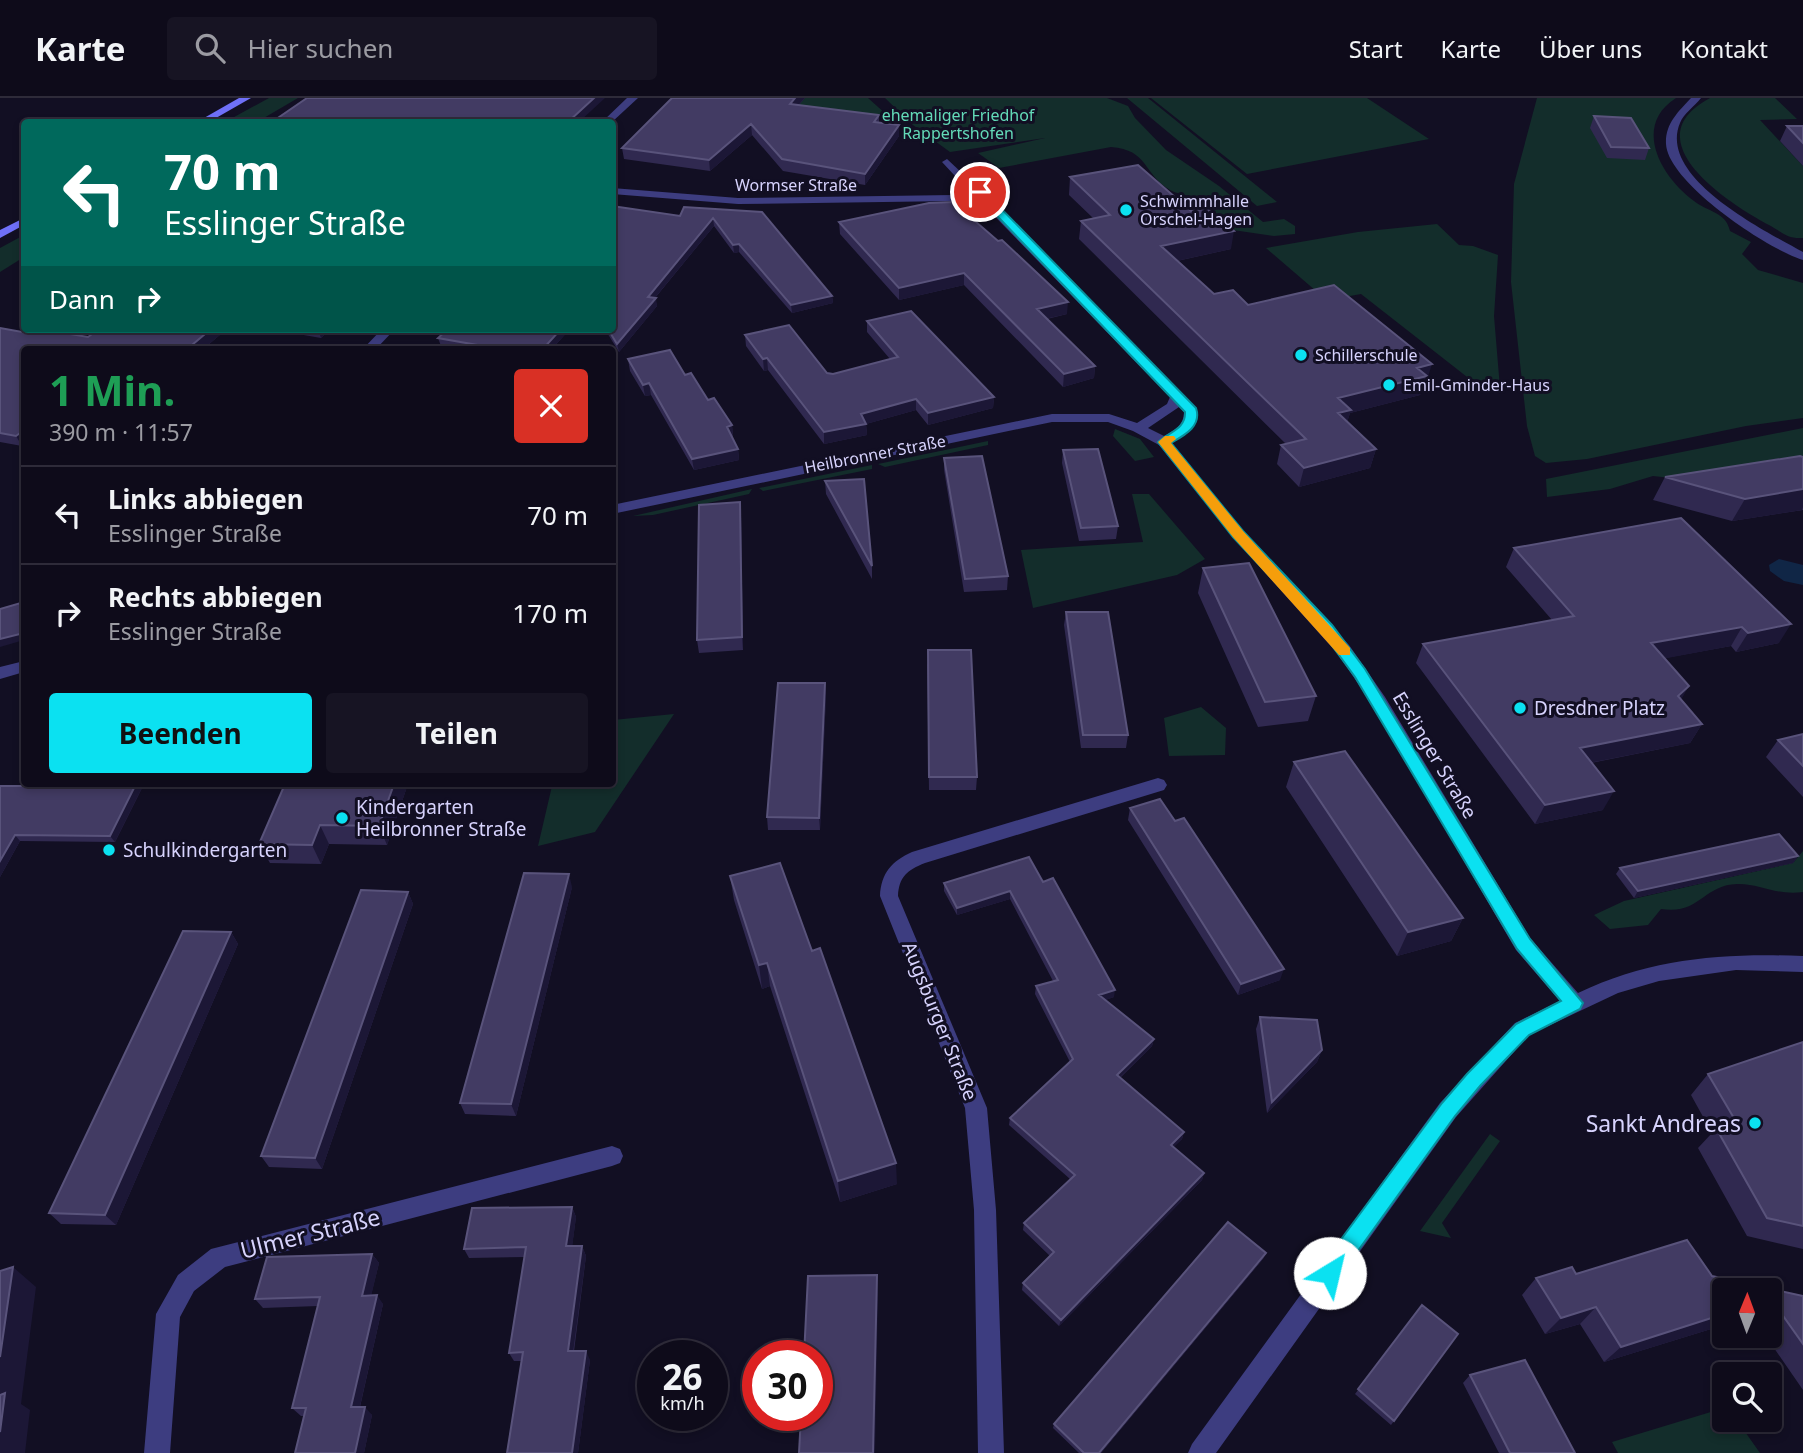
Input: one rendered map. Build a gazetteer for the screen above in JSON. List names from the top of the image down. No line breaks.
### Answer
{"streets":{"street":["Wormser Straße","Heilbronner Straße","Esslinger Straße","Augsburger Straße","Ulmer Straße"]},"crossings":[["Heilbronner Straße","Esslinger Straße"]],"parks":["ehemaliger Friedhof Rappertshofen"],"places":["Schwimmhalle Orschel-Hagen","Schillerschule","Emil-Gminder-Haus","Dresdner Platz","Kindergarten Heilbronner Straße","Schulkindergarten","Sankt Andreas"],"north":"top","page":{"header":"Karte","search":"Hier suchen","nav":["Start","Karte","Über uns","Kontakt"],"turn":["70 m","Esslinger Straße"],"then":"Dann","heading":["1 Min.","390 m · 11:57"],"list":[{"name":"Links abbiegen","note":"Esslinger Straße","value":"70 m"},{"name":"Rechts abbiegen","note":"Esslinger Straße","value":"170 m"}],"buttons":["Beenden","Teilen"],"speed":"26 km/h","limit":"30"}}
